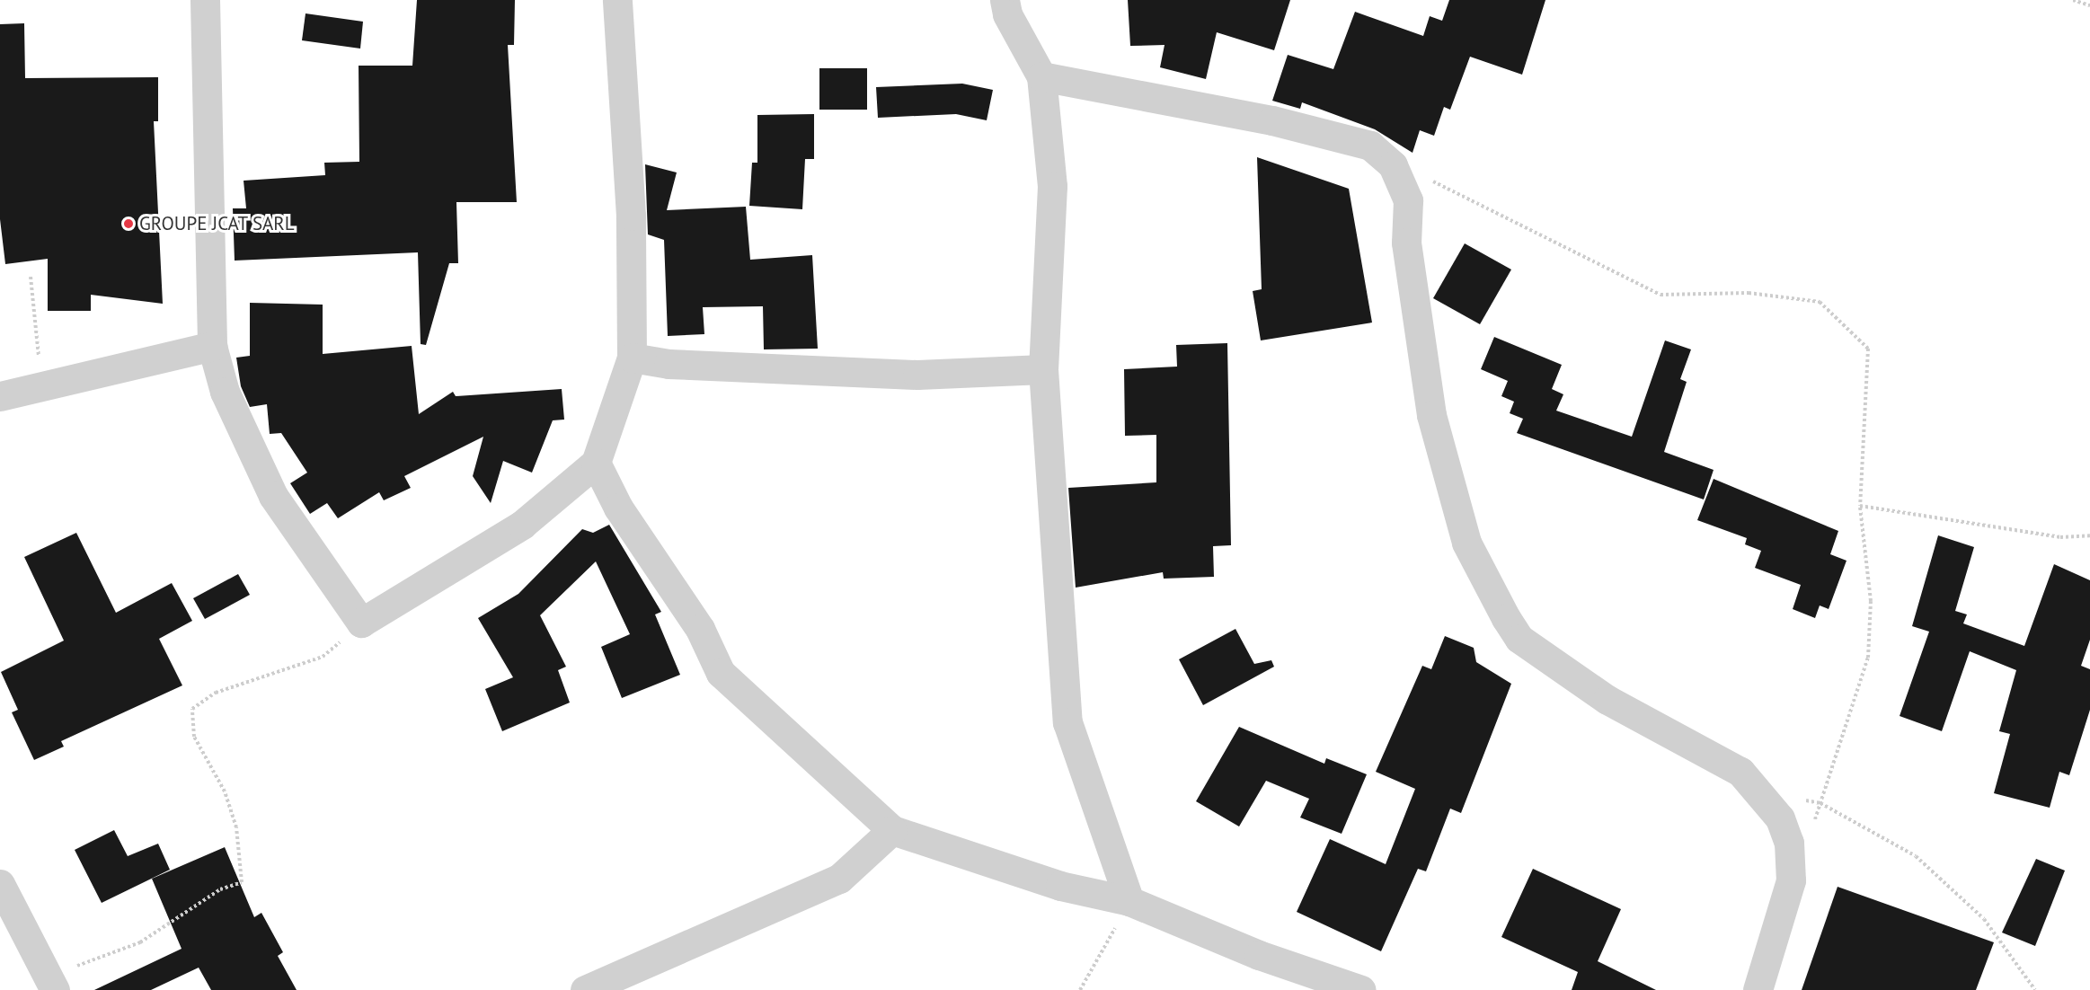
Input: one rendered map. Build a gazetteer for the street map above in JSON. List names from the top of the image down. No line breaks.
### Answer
{"places":["GROUPE JCAT SARL"]}
